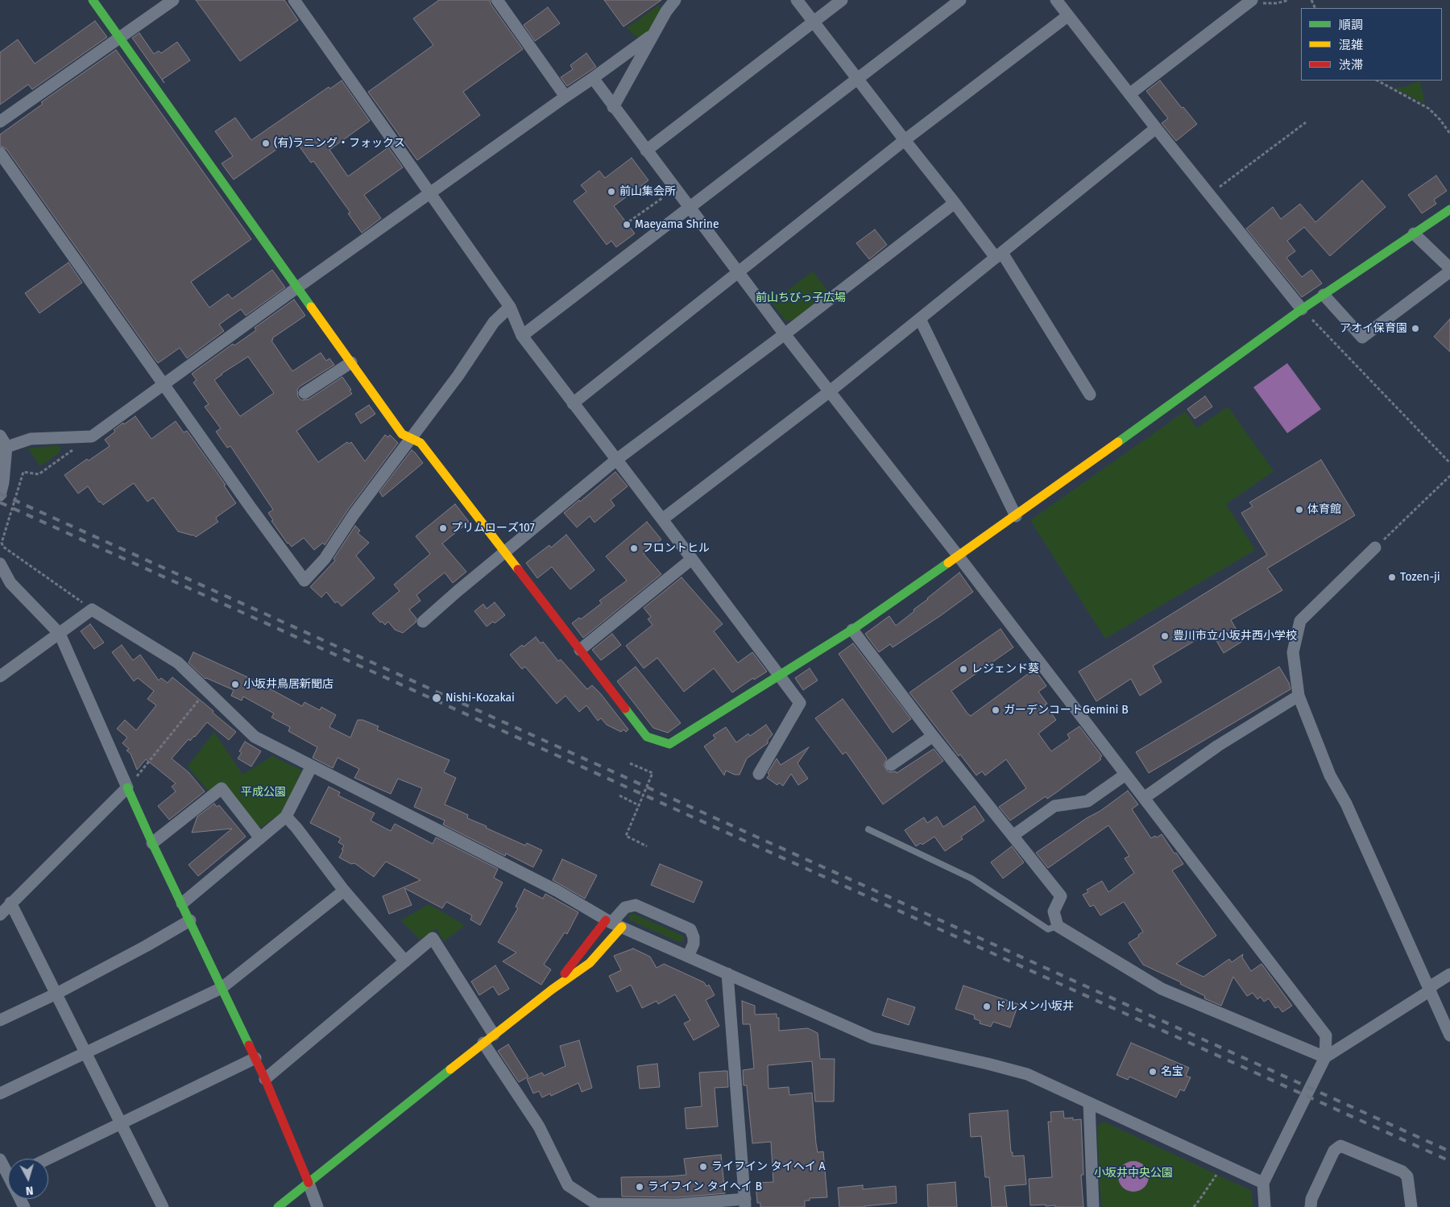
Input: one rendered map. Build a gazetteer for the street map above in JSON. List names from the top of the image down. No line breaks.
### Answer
{"parks":["前山ちびっ子広場","平成公園","小坂井中央公園"],"places":["(有)ラニング・フォックス","前山集会所","Maeyama Shrine","アオイ保育園","体育館","プリムローズ107","フロントヒル","Tozen-ji","豊川市立小坂井西小学校","レジェンド葵","小坂井鳥居新聞店","Nishi-Kozakai","ガーデンコートGemini B","ドルメン小坂井","名宝","ライフイン タイヘイ A","ライフイン タイヘイ B"],"legend":["順調","混雑","渋滞"],"north":"bottom"}
